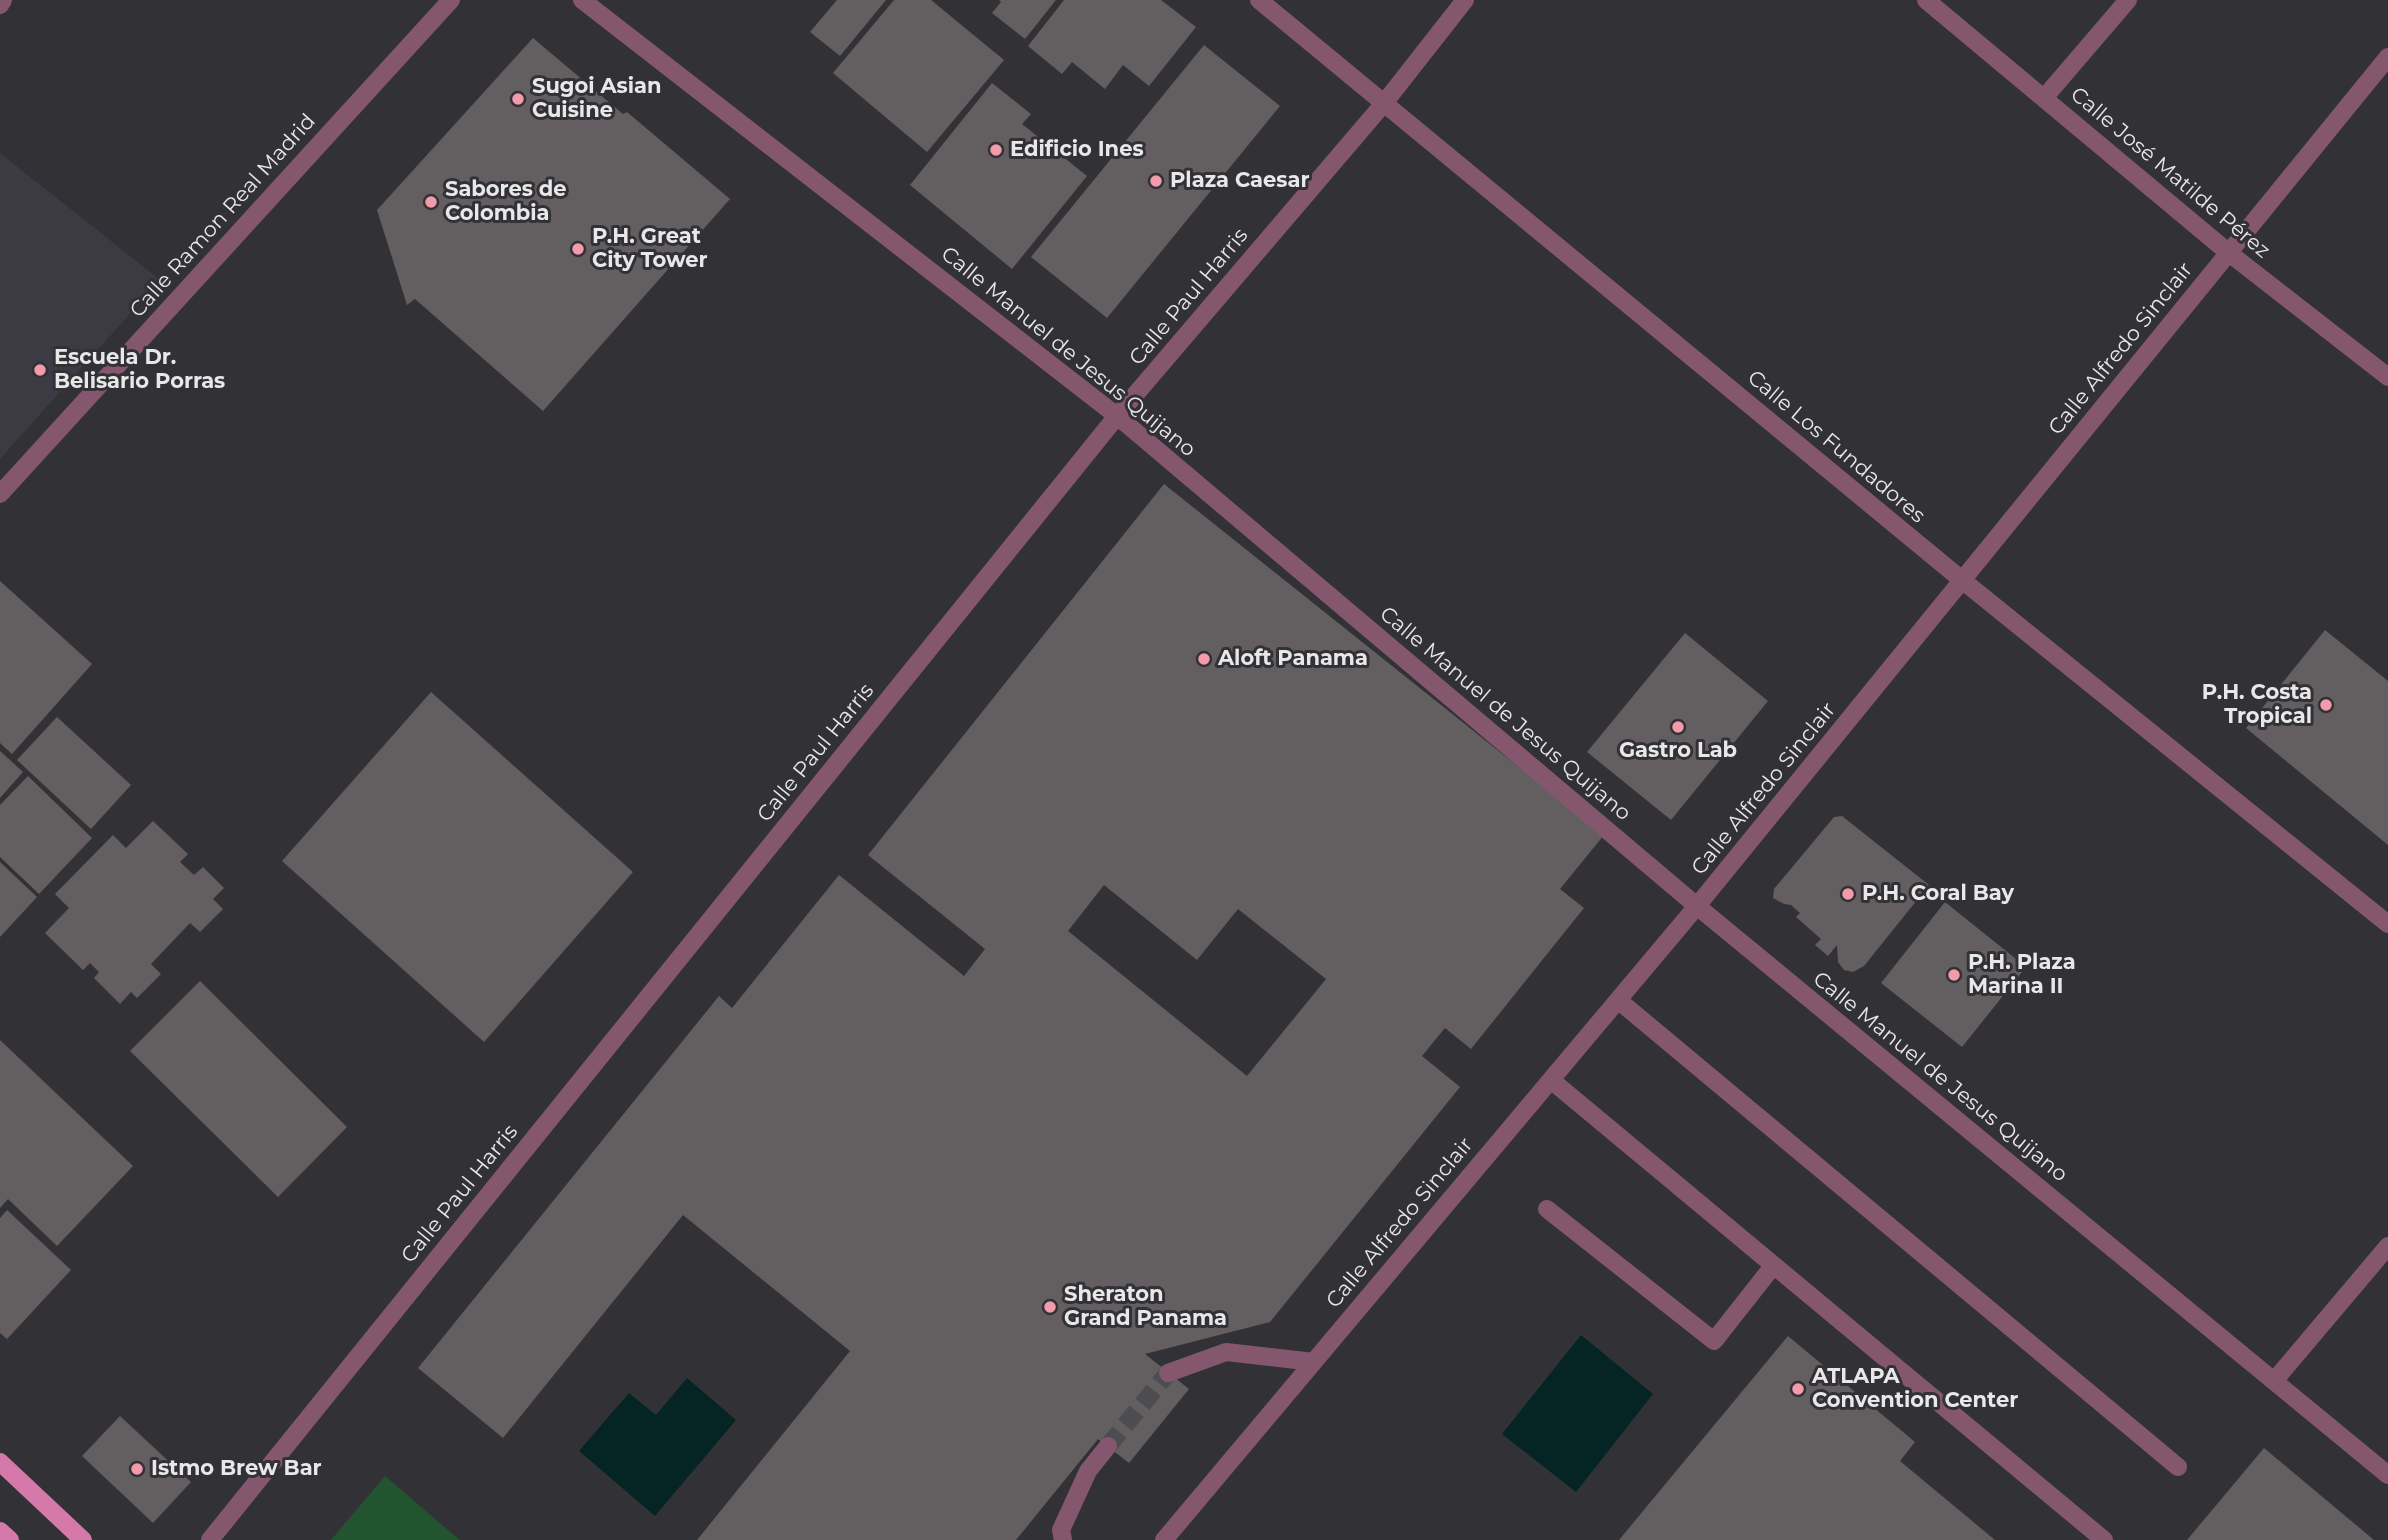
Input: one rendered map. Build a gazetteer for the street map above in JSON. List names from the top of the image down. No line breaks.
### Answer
{"streets":{"street":["Calle José Matilde Pérez","Calle Ramon Real Madrid","Calle Paul Harris","Calle Alfredo Sinclair","Calle Manuel de Jesus Quijano","Calle Los Fundadores"]},"crossings":[["Calle José Matilde Pérez","Calle Alfredo Sinclair"],["Calle Paul Harris","Calle Manuel de Jesus Quijano"],["Calle Paul Harris","Calle Los Fundadores"],["Calle Alfredo Sinclair","Calle Manuel de Jesus Quijano"],["Calle Alfredo Sinclair","Calle Los Fundadores"]],"places":["Sugoi Asian Cuisine","Edificio Ines","Plaza Caesar","Sabores de Colombia","P.H. Great City Tower","Escuela Dr. Belisario Porras","Aloft Panama","P.H. Costa Tropical","Gastro Lab","P.H. Coral Bay","P.H. Plaza Marina II","Sheraton Grand Panama","ATLAPA Convention Center","Istmo Brew Bar"]}
